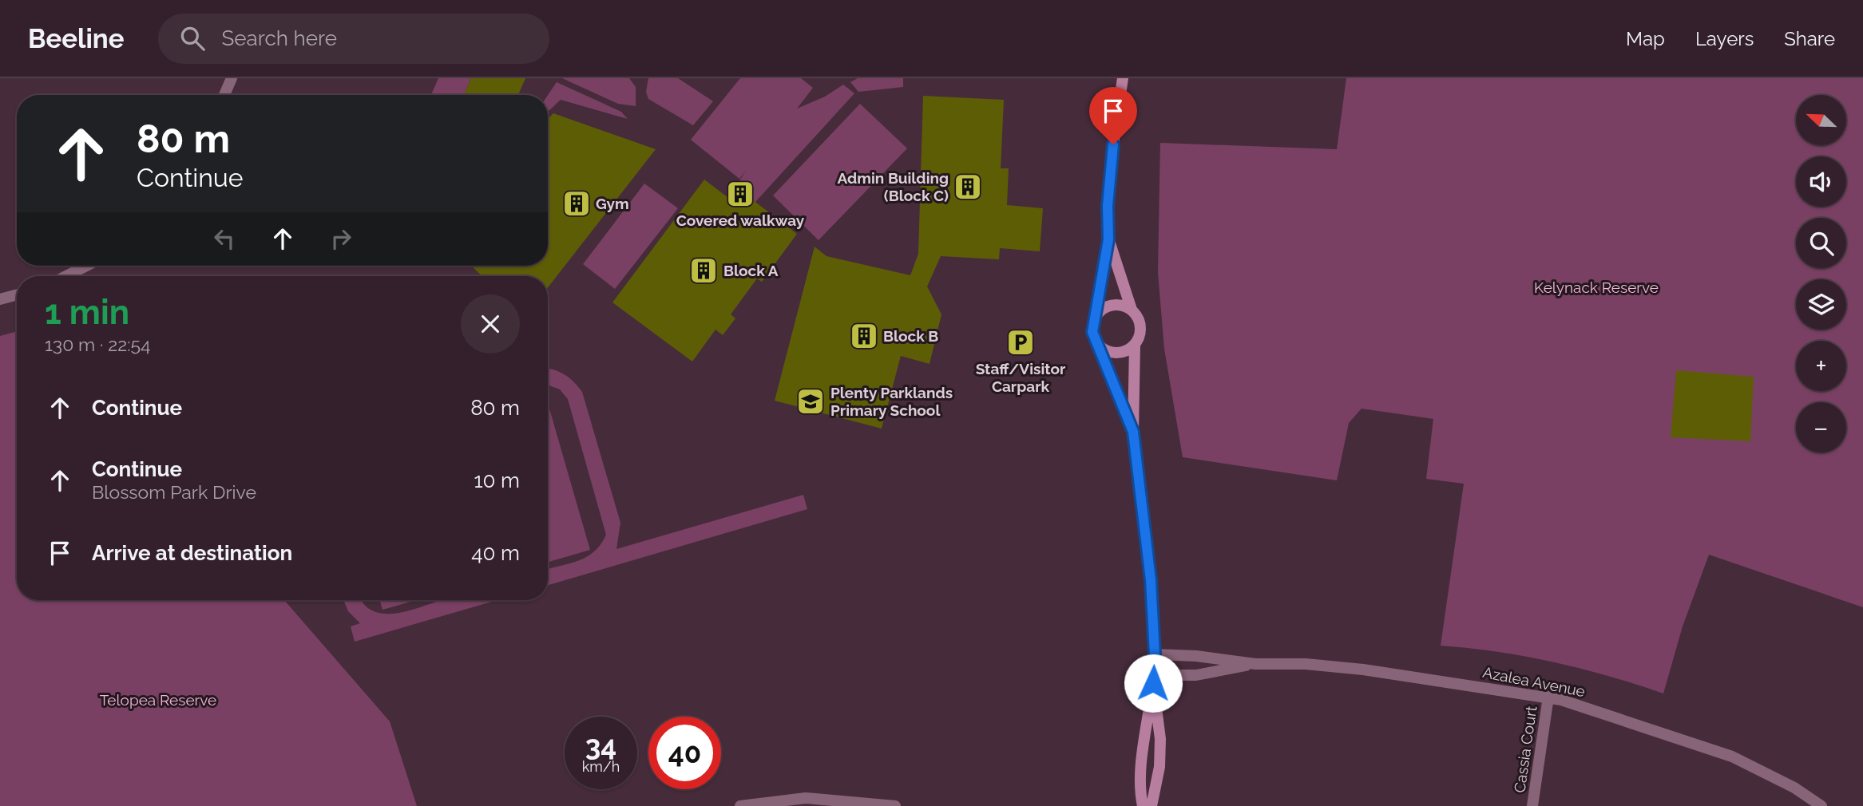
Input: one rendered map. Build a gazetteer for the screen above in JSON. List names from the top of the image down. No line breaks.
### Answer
{"streets":{"street":["Azalea Avenue","Cassia Court"]},"crossings":[["Azalea Avenue","Cassia Court"]],"parks":["Kelynack Reserve","Telopea Reserve"],"places":{"building":["Admin Building (Block C)","Covered walkway","Gym","Block A","Block B"],"parking":["Staff/Visitor Carpark"],"school or university":["Plenty Parklands Primary School"]},"north":"top left","page":{"header":"Beeline","search":"Search here","nav":["Map","Layers","Share"],"map_buttons":["+","−"],"turn":["80 m","Continue"],"heading":["1 min","130 m · 22:54"],"list":[{"name":"Continue","value":"80 m"},{"name":"Continue","note":"Blossom Park Drive","value":"10 m"},{"name":"Arrive at destination","value":"40 m"}],"speed":"34 km/h","limit":"40"}}
